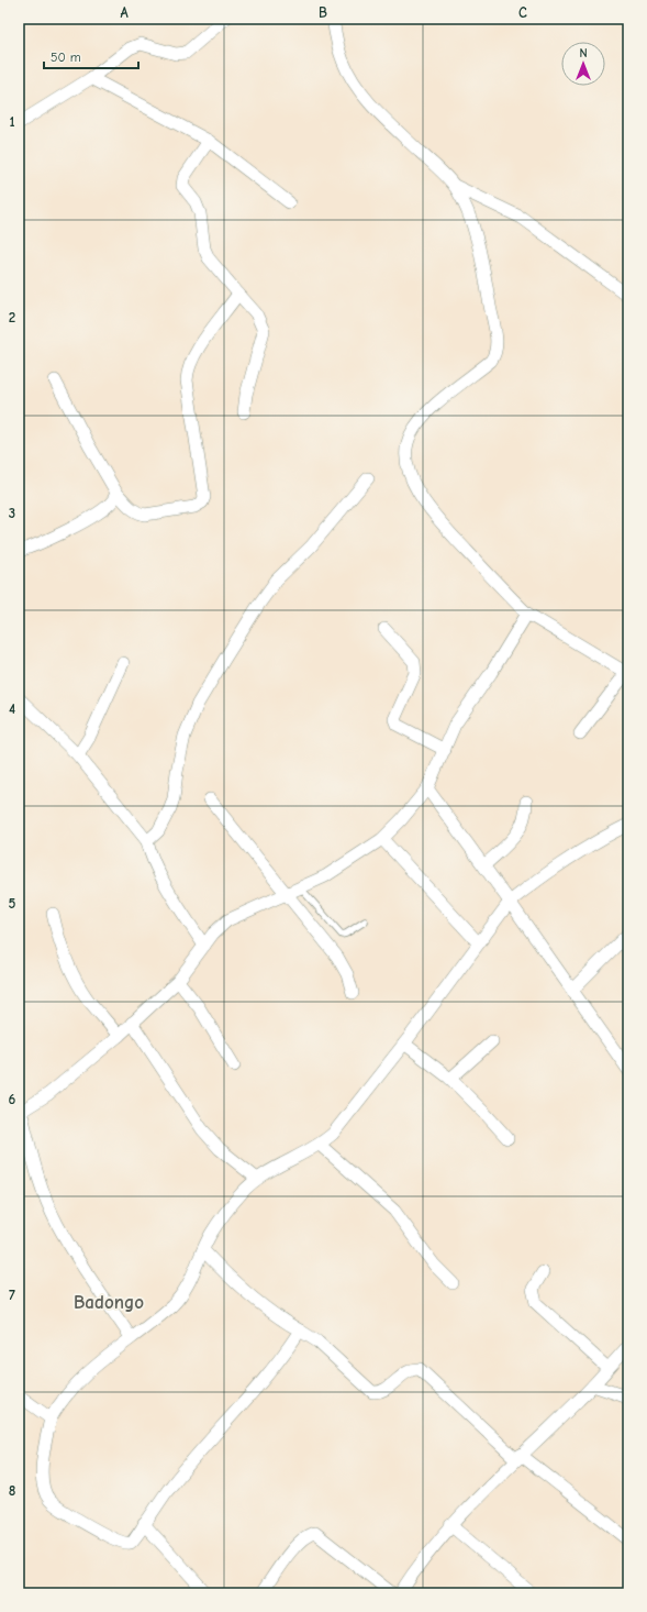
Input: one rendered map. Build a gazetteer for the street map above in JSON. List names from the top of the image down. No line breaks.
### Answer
{"districts":["Badongo"],"scale_bar":"50 m","north":"top","grid":{"columns":["A","B","C"],"rows":["1","2","3","4","5","6","7","8"]}}
